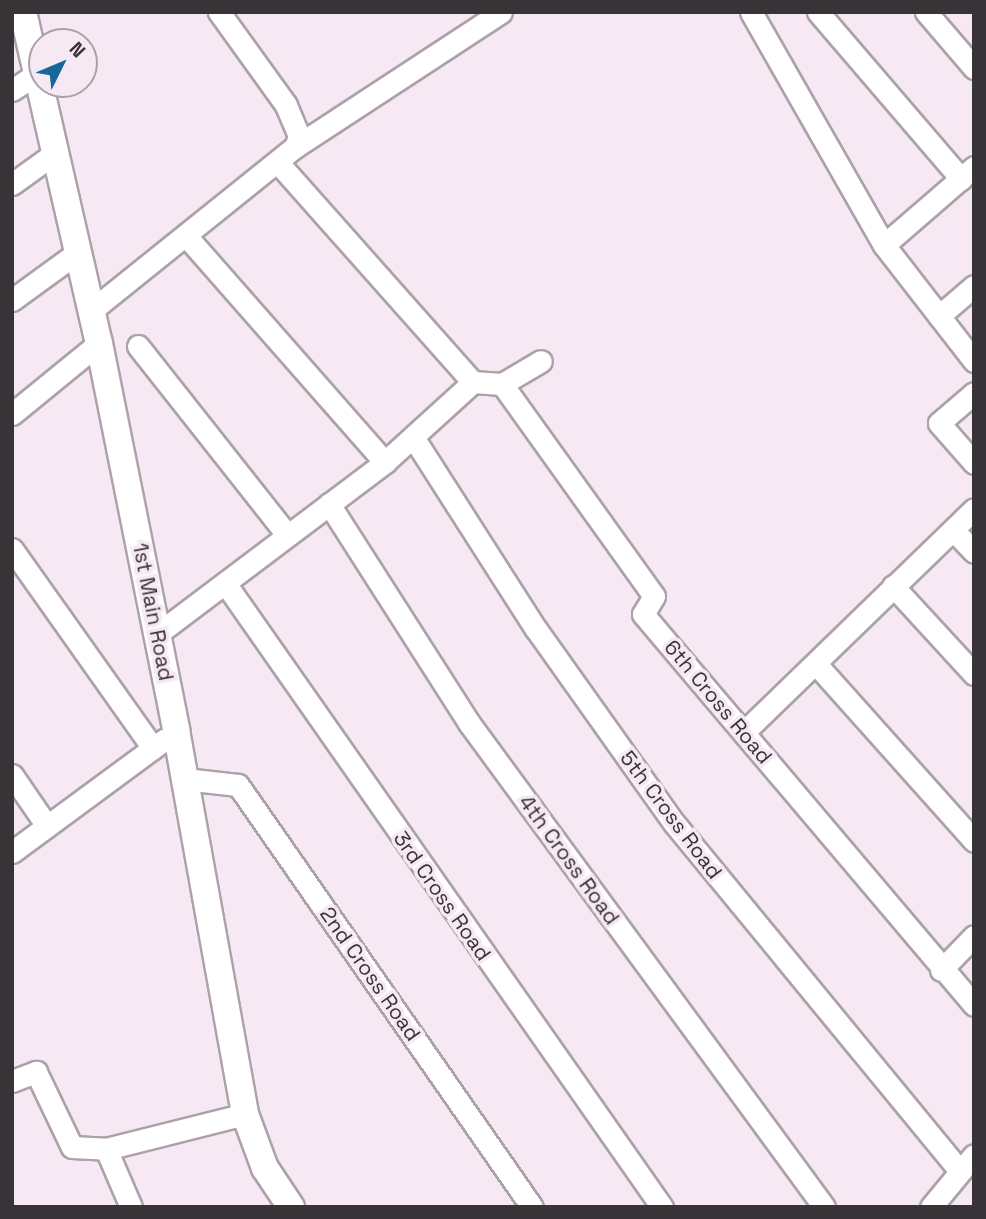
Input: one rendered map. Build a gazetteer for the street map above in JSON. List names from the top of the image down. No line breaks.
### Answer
{"streets":{"street":["1st Main Road","6th Cross Road","5th Cross Road","4th Cross Road","3rd Cross Road","2nd Cross Road"]},"crossings":[["1st Main Road","2nd Cross Road"]],"north":"top right"}
